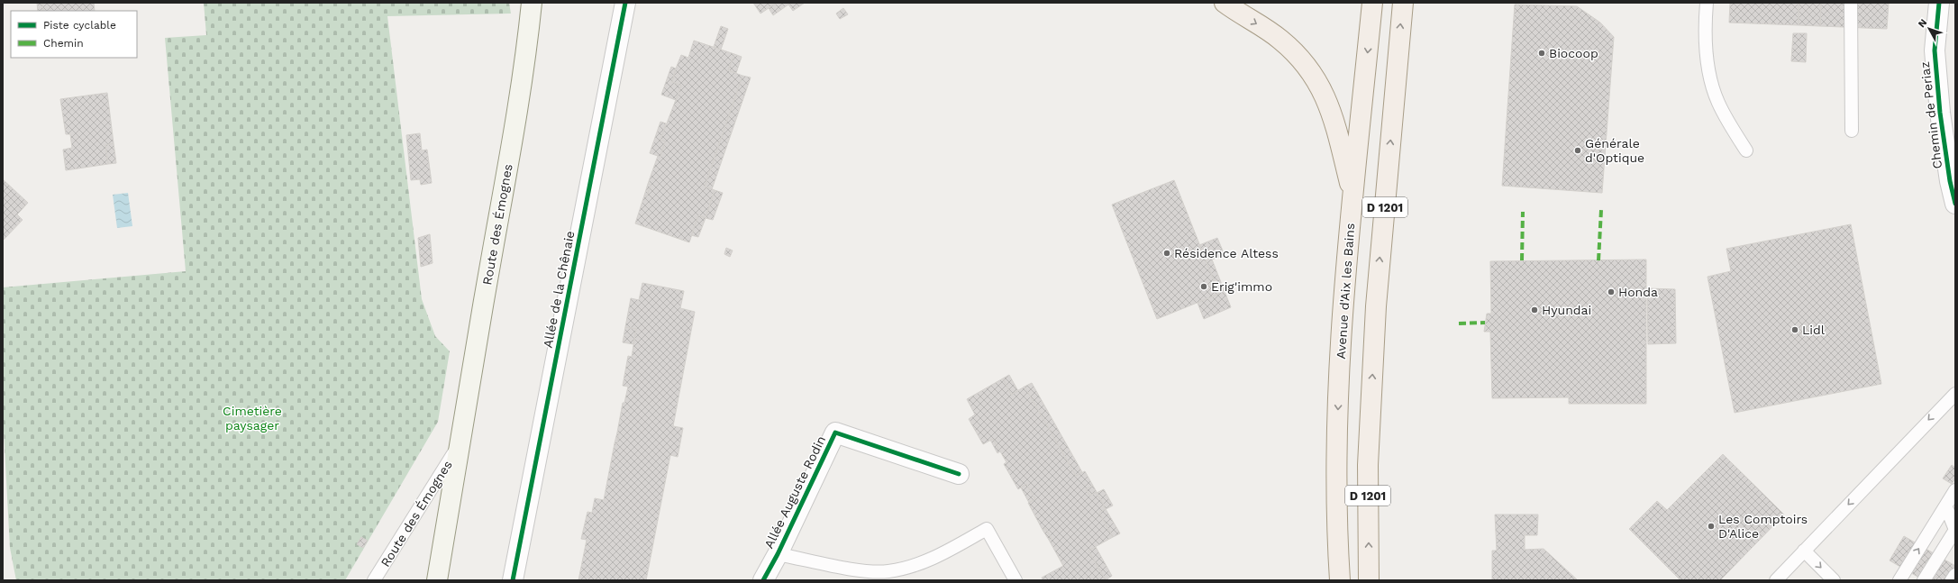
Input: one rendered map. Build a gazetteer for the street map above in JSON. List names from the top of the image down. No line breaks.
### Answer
{"streets":{"main road":["D 1201","Avenue d'Aix les Bains"],"street":["Chemin de Periaz","Route des Émognes","Allée de la Chênaie","Allée Auguste Rodin"]},"parks":["Cimetière paysager"],"places":["Biocoop","Générale d'Optique","Résidence Altess","Erig'immo","Honda","Hyundai","Lidl","Les Comptoirs D'Alice"],"legend":["Piste cyclable","Chemin"],"north":"top left"}
